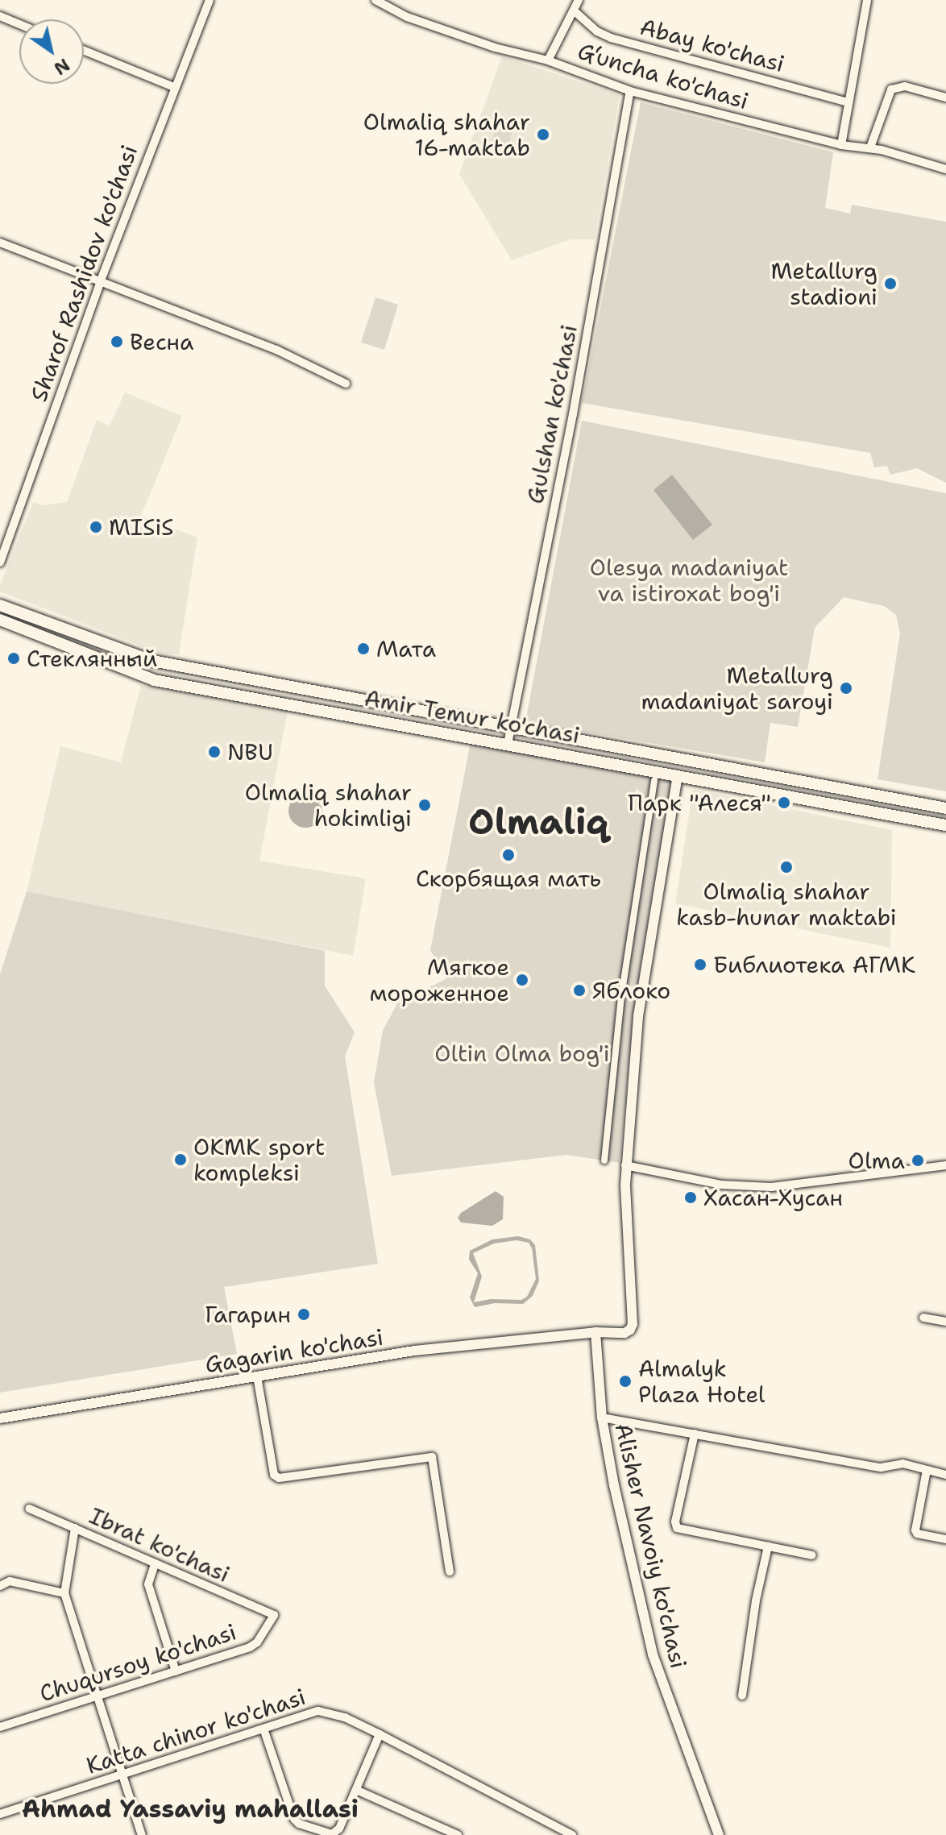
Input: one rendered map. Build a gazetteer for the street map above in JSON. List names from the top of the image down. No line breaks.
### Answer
{"streets":{"main road":["Amir Temur ko'chasi"],"street":["Abay ko'chasi","G‘uncha ko'chasi","Sharof Rashidov ko'chasi","Gulshan ko'chasi","Gagarin ko'chasi","Ibrat ko'chasi","Alisher Navoiy ko'chasi","Chuqursoy ko'chasi","Katta chinor ko'chasi"]},"crossings":[["G‘uncha ko'chasi","Gulshan ko'chasi"],["Gulshan ko'chasi","Amir Temur ko'chasi"],["Gagarin ko'chasi","Alisher Navoiy ko'chasi"],["Ibrat ko'chasi","Chuqursoy ko'chasi"]],"districts":["Olmaliq","Ahmad Yassaviy mahallasi"],"parks":["Olesya madaniyat va istiroxat bog'i","Oltin Olma bog'i"],"places":["Olmaliq shahar 16-maktab","Metallurg stadioni","Весна","MISiS","Мата","Стеклянный","Metallurg madaniyat saroyi","NBU","Парк \"Алеся\"","Olmaliq shahar hokimligi","Скорбящая мать","Olmaliq shahar kasb-hunar maktabi","Библиотека АГМК","Мягкое мороженное","Яблоко","OKMK sport kompleksi","Olma","Хасан-Хусан","Гагарин","Almalyk Plaza Hotel"],"north":"bottom right"}
